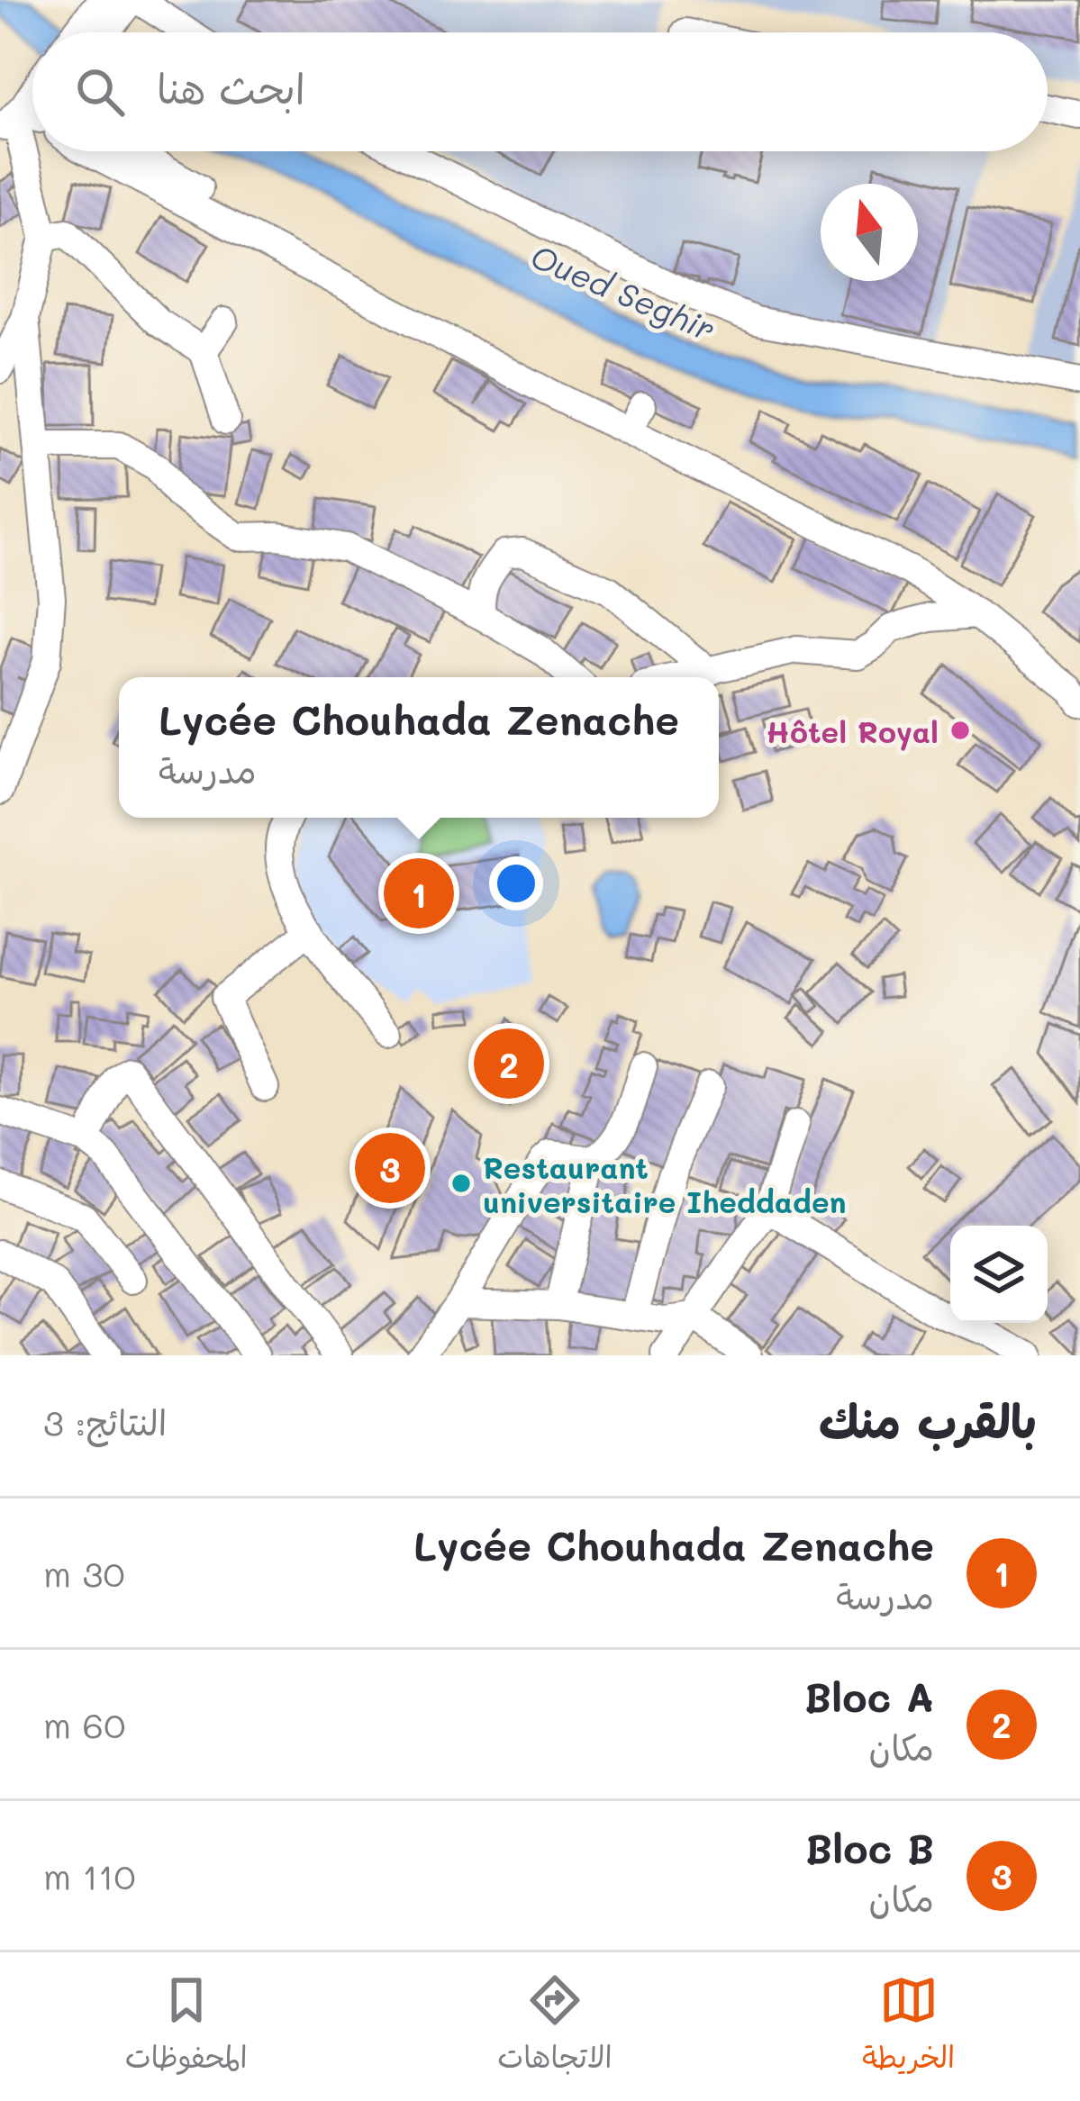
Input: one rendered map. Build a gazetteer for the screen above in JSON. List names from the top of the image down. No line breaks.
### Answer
{"water":["Oued Seghir"],"places":["Hôtel Royal","Restaurant universitaire Iheddaden"],"north":"top","page":{"search":"ابحث هنا","popup":["Lycée Chouhada Zenache","مدرسة"],"pins":["1","2","3"],"heading":["بالقرب منك","النتائج: 3"],"list":[{"mark":"1","name":"Lycée Chouhada Zenache","note":"مدرسة","value":"30 m"},{"mark":"2","name":"Bloc A","note":"مكان","value":"60 m"},{"mark":"3","name":"Bloc B","note":"مكان","value":"110 m"}],"nav":["الخريطة","الاتجاهات","المحفوظات"]}}
